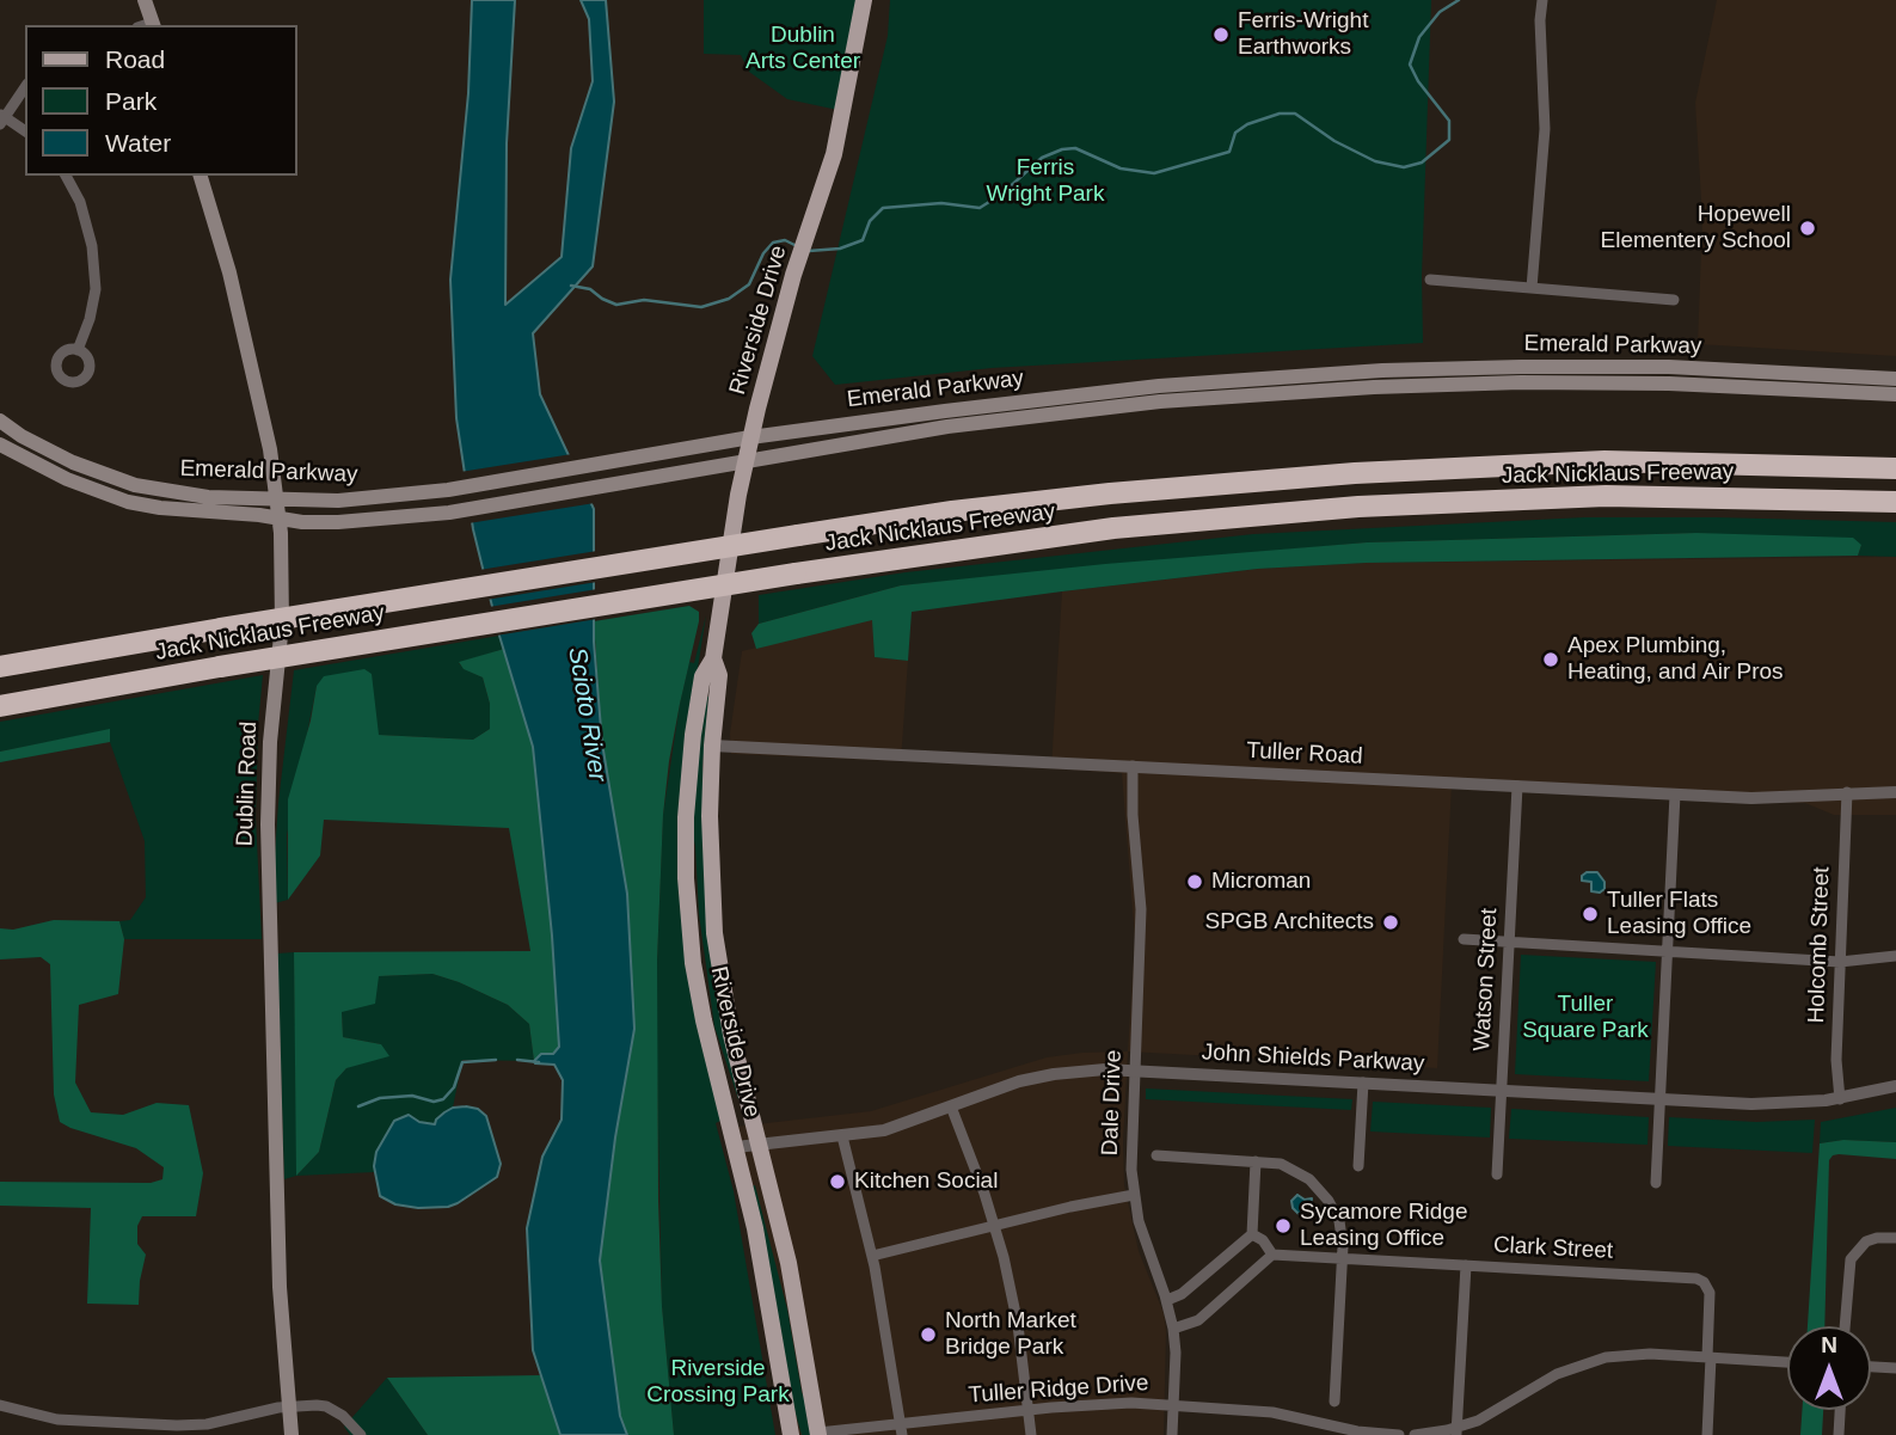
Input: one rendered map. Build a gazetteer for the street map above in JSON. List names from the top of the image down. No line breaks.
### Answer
{"streets":{"highway":["Jack Nicklaus Freeway"],"main road":["Riverside Drive","Emerald Parkway","Dublin Road"],"street":["Tuller Road","Holcomb Street","Watson Street","John Shields Parkway","Dale Drive","Clark Street","Tuller Ridge Drive"]},"crossings":[["Riverside Drive","Emerald Parkway"],["Riverside Drive","Tuller Road"],["Riverside Drive","John Shields Parkway"],["Riverside Drive","Tuller Ridge Drive"],["Emerald Parkway","Dublin Road"],["Tuller Road","Holcomb Street"],["Tuller Road","Watson Street"],["Tuller Road","Dale Drive"],["Holcomb Street","John Shields Parkway"],["Watson Street","John Shields Parkway"],["John Shields Parkway","Dale Drive"],["Dale Drive","Tuller Ridge Drive"]],"water":["Scioto River"],"parks":["Dublin Arts Center","Ferris Wright Park","Tuller Square Park","Riverside Crossing Park"],"places":["Ferris-Wright Earthworks","Hopewell Elementery School","Apex Plumbing, Heating, and Air Pros","Microman","Tuller Flats Leasing Office","SPGB Architects","Kitchen Social","Sycamore Ridge Leasing Office","North Market Bridge Park"],"legend":["Road","Park","Water"],"north":"top"}
